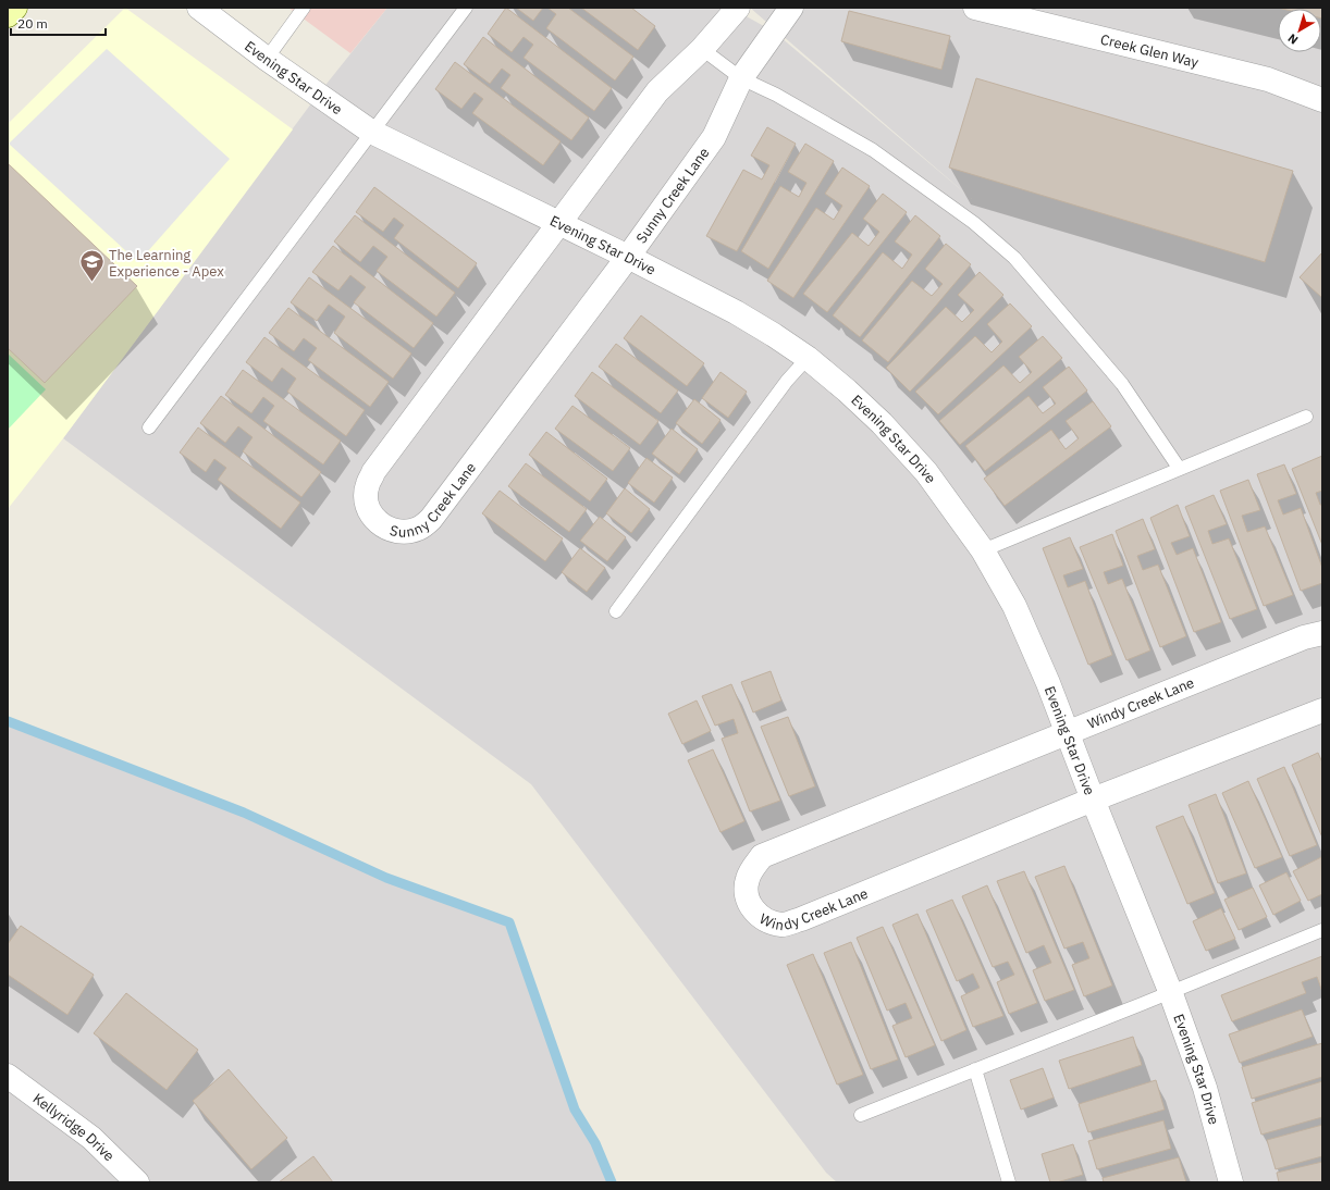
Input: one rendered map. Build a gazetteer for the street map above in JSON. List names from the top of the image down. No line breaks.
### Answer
{"streets":{"street":["Creek Glen Way","Evening Star Drive","Sunny Creek Lane","Windy Creek Lane","Kellyridge Drive"]},"crossings":[["Evening Star Drive","Sunny Creek Lane"],["Evening Star Drive","Windy Creek Lane"]],"places":{"school or university":["The Learning Experience - Apex"]},"scale_bar":"20 m","north":"bottom left"}
